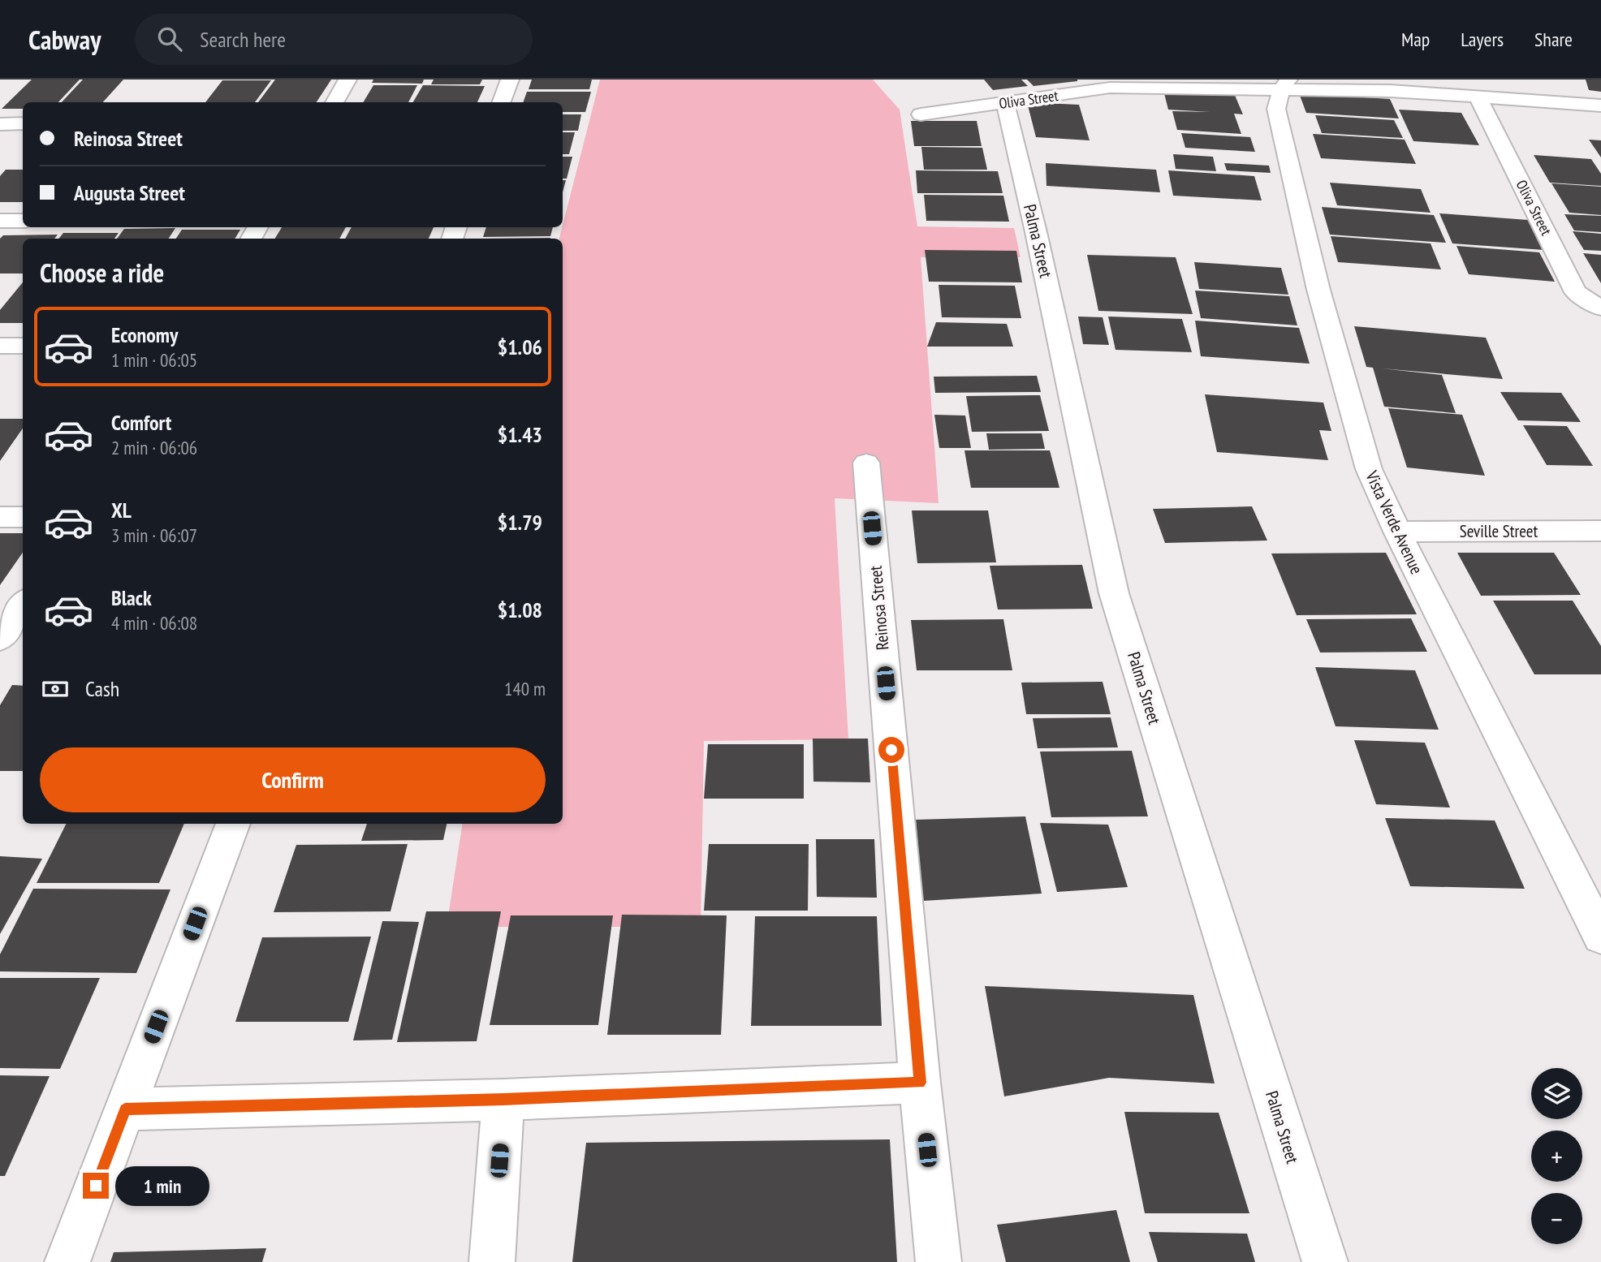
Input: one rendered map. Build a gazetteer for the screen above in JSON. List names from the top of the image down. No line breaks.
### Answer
{"streets":{"street":["Oliva Street","Palma Street","Vista Verde Avenue","Seville Street","Reinosa Street"]},"crossings":[["Oliva Street","Palma Street"],["Oliva Street","Vista Verde Avenue"],["Vista Verde Avenue","Seville Street"]],"page":{"header":"Cabway","search":"Search here","nav":["Map","Layers","Share"],"banner":["Reinosa Street","Augusta Street"],"heading":"Choose a ride","list":[{"name":"Economy","note":"1 min · 06:05","value":"$1.06"},{"name":"Comfort","note":"2 min · 06:06","value":"$1.43"},{"name":"XL","note":"3 min · 06:07","value":"$1.79"},{"name":"Black","note":"4 min · 06:08","value":"$1.08"}],"pay":["Cash","140 m"],"buttons":"Confirm","map_buttons":["+","−"],"bubble":"1 min"}}
